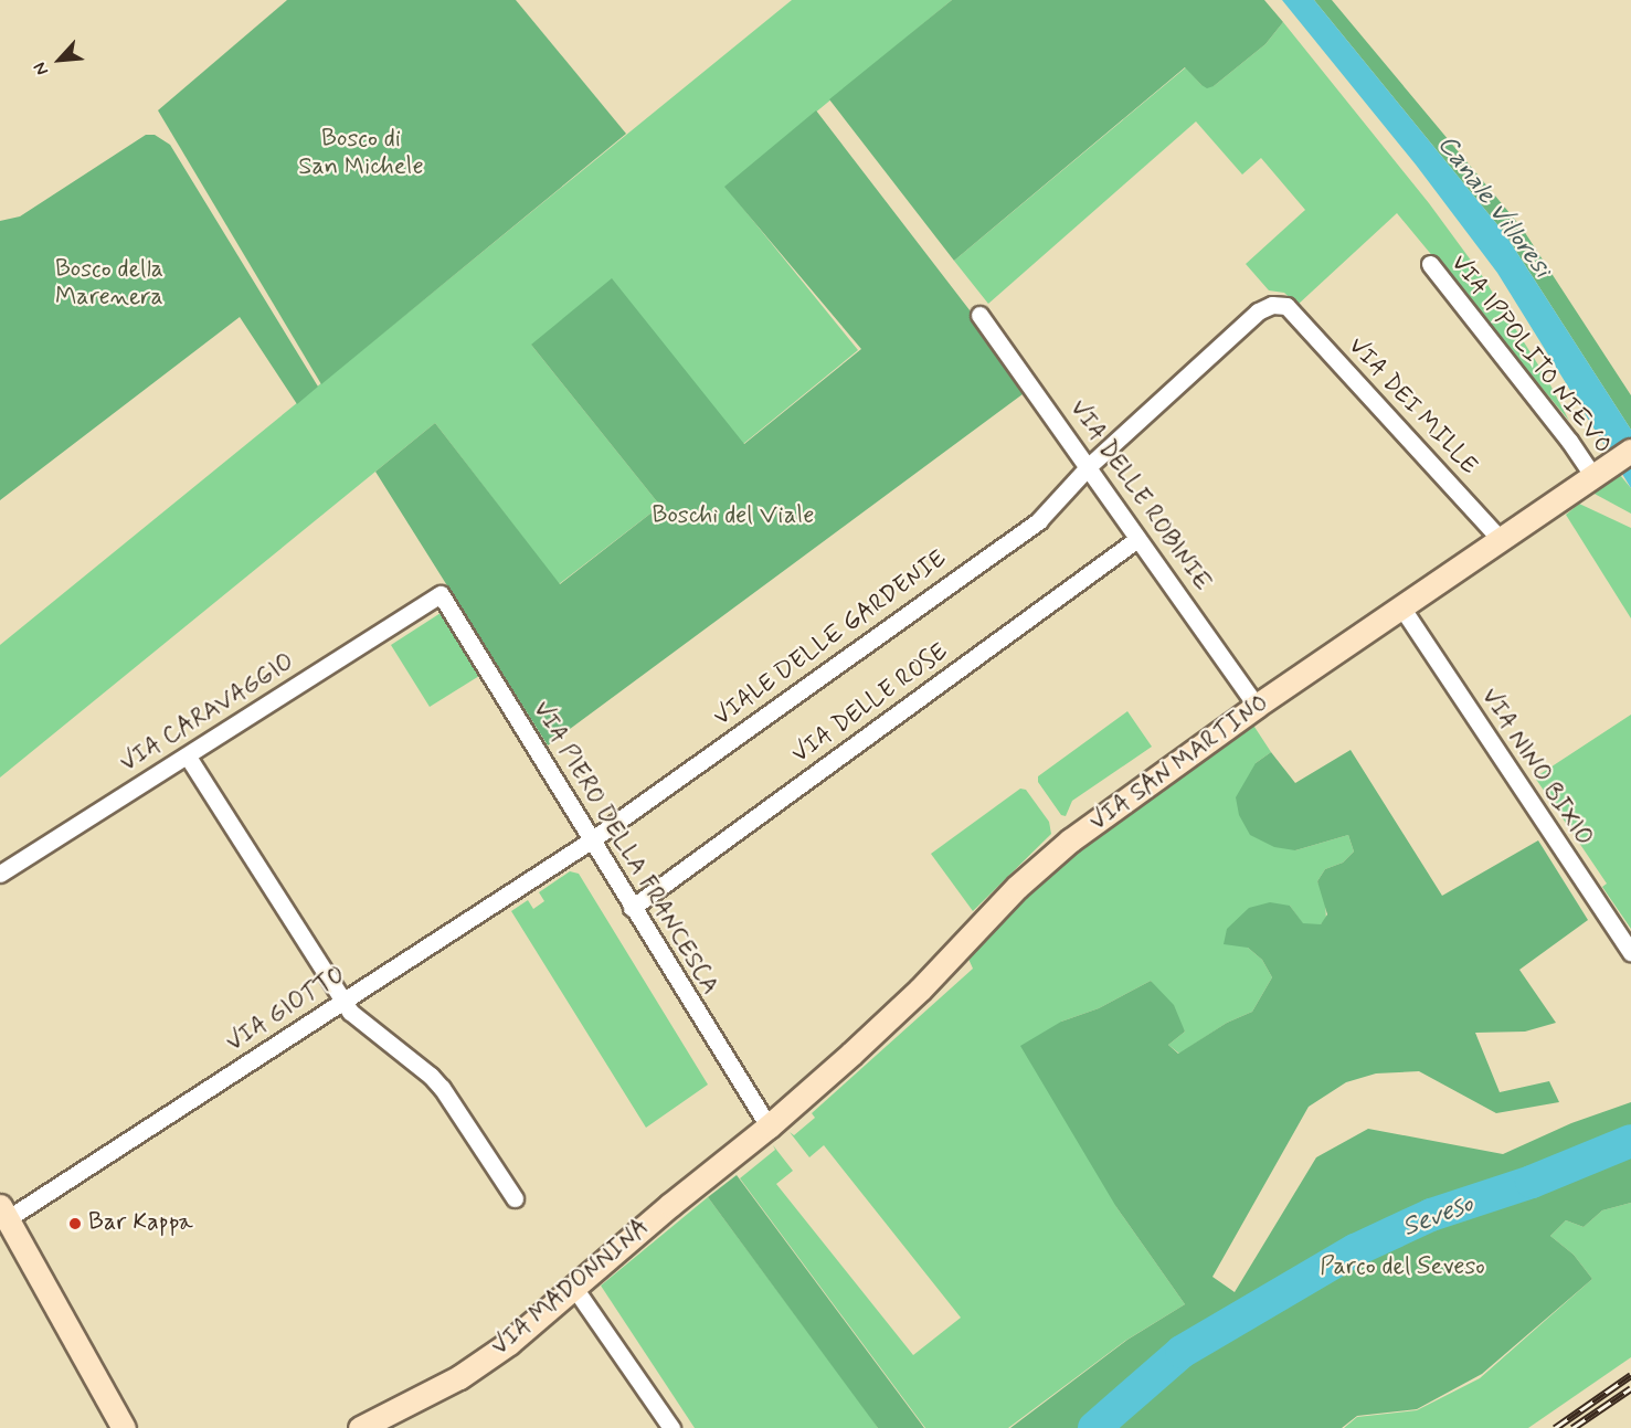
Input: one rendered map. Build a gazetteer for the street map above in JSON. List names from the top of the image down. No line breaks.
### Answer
{"streets":{"street":["VIA IPPOLITO NIEVO","VIA DEI MILLE","VIA DELLE ROBINIE","VIALE DELLE GARDENIE","VIA DELLE ROSE","VIA CARAVAGGIO","VIA SAN MARTINO","VIA NINO BIXIO","VIA PIERO DELLA FRANCESCA","VIA GIOTTO","VIA MADONNINA"]},"crossings":[["VIA IPPOLITO NIEVO","VIA SAN MARTINO"],["VIA DEI MILLE","VIALE DELLE GARDENIE"],["VIA DEI MILLE","VIA SAN MARTINO"],["VIA DELLE ROBINIE","VIALE DELLE GARDENIE"],["VIA DELLE ROBINIE","VIA DELLE ROSE"],["VIA DELLE ROBINIE","VIA SAN MARTINO"],["VIALE DELLE GARDENIE","VIA PIERO DELLA FRANCESCA"],["VIALE DELLE GARDENIE","VIA GIOTTO"],["VIA DELLE ROSE","VIA PIERO DELLA FRANCESCA"],["VIA CARAVAGGIO","VIA PIERO DELLA FRANCESCA"],["VIA SAN MARTINO","VIA NINO BIXIO"],["VIA SAN MARTINO","VIA PIERO DELLA FRANCESCA"],["VIA SAN MARTINO","VIA MADONNINA"],["VIA PIERO DELLA FRANCESCA","VIA GIOTTO"],["VIA PIERO DELLA FRANCESCA","VIA MADONNINA"]],"water":["Canale Villoresi","Seveso"],"parks":["Bosco di San Michele","Bosco della Marenera","Boschi del Viale","Parco del Seveso"],"places":["Bar Kappa"],"north":"bottom left"}
